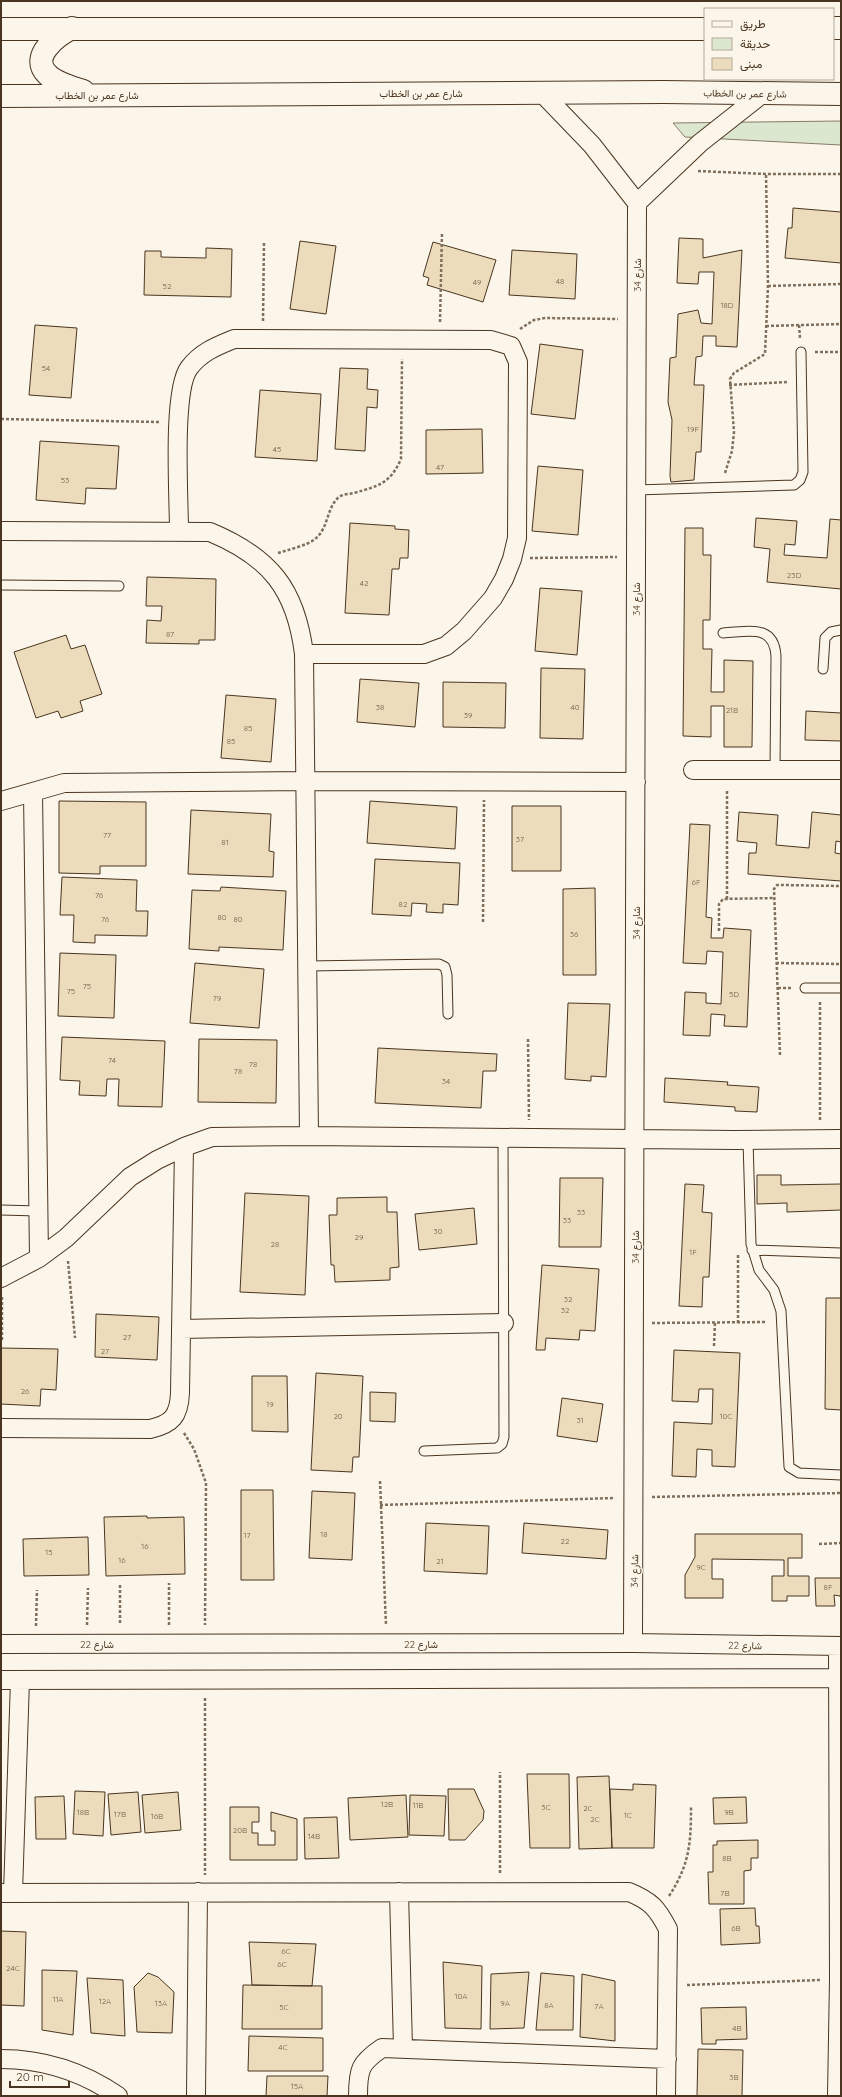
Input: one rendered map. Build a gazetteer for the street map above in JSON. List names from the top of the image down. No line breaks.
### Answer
{"streets":{"street":["شارع عمر بن الخطاب","شارع 34","شارع 22"]},"crossings":[["شارع 34","شارع 22"]],"house_numbers":["48","49","52","18D","54","19F","45","47","53","23D","42","87","38","40","21B","39","85","85","77","37","81","6F","76","82","80","76","80","36","75","75","5D","79","74","78","78","34","33","33","30","29","28","1F","32","32","27","27","26","19","20","10C","31","18","17","22","16","15","16","21","9C","8F","12B","11B","3C","2C","18B","9B","17B","1C","16B","2C","20B","14B","8B","7B","6B","6C","6C","24C","10A","11A","12A","13A","9A","8A","7A","5C","4B","4C","3B","15A"],"legend":["طريق","حديقة","مبنى"],"scale_bar":"20 m"}
